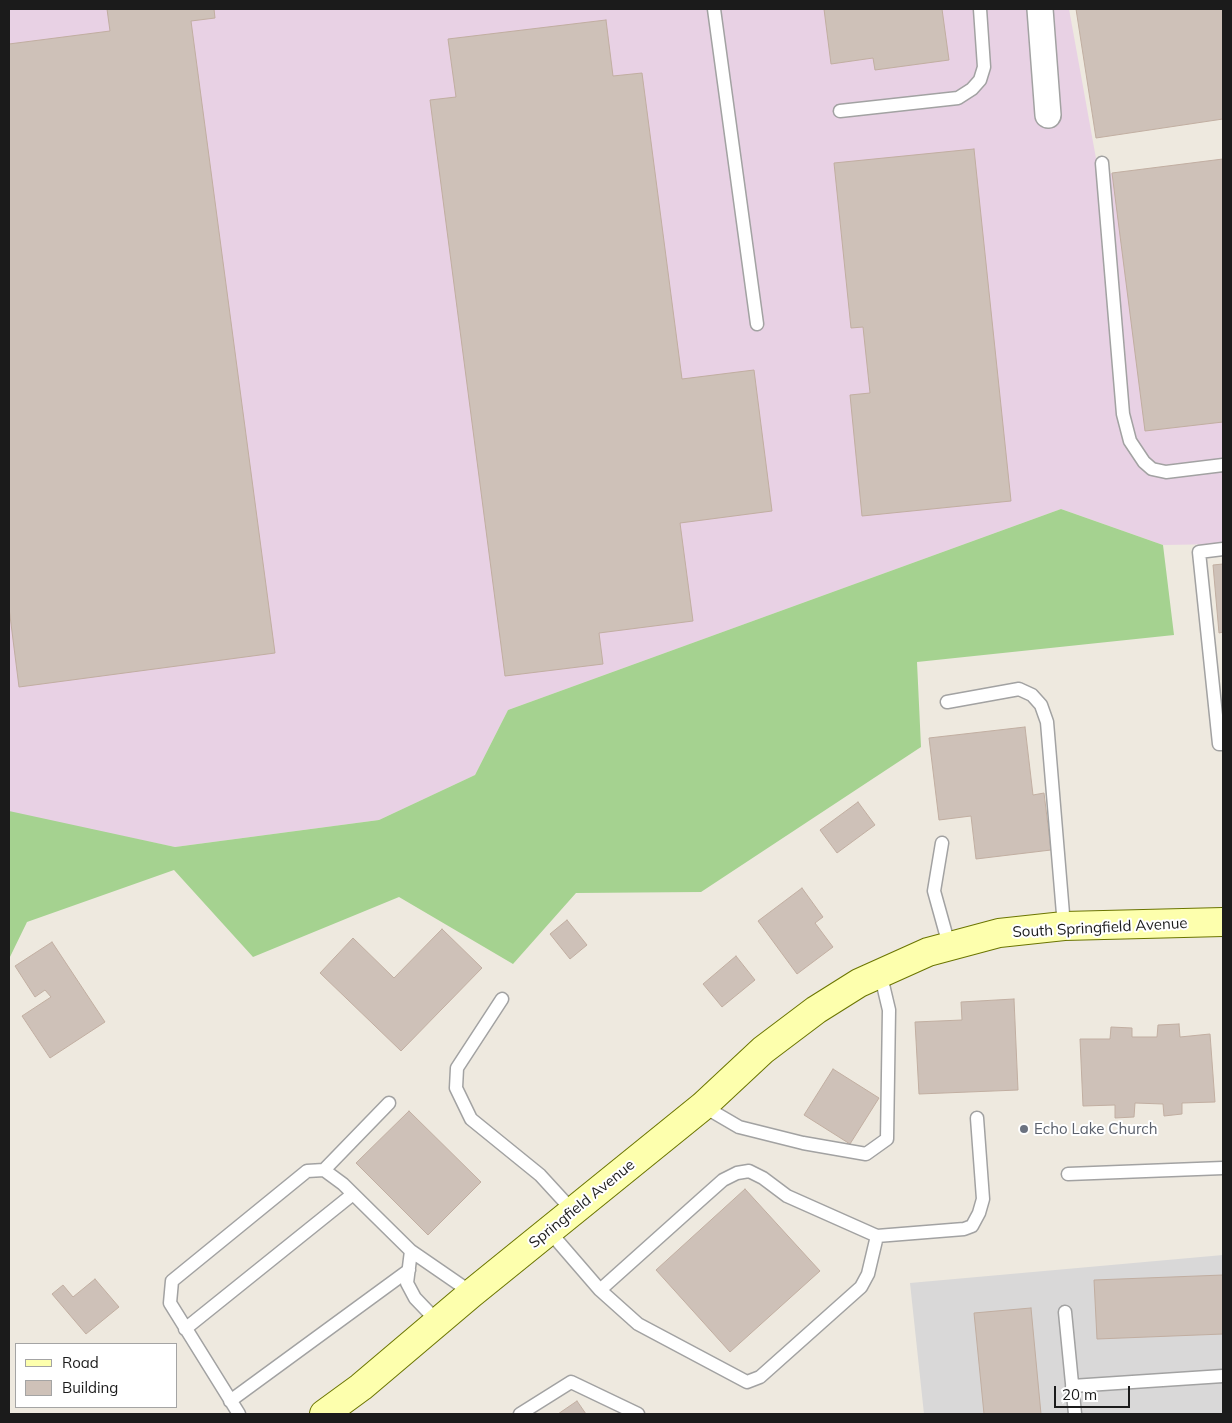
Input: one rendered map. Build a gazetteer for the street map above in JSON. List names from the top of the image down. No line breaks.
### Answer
{"streets":{"main road":["South Springfield Avenue","Springfield Avenue"]},"crossings":[["South Springfield Avenue","Springfield Avenue"]],"places":["Echo Lake Church"],"legend":["Road","Building"],"scale_bar":"20 m"}
